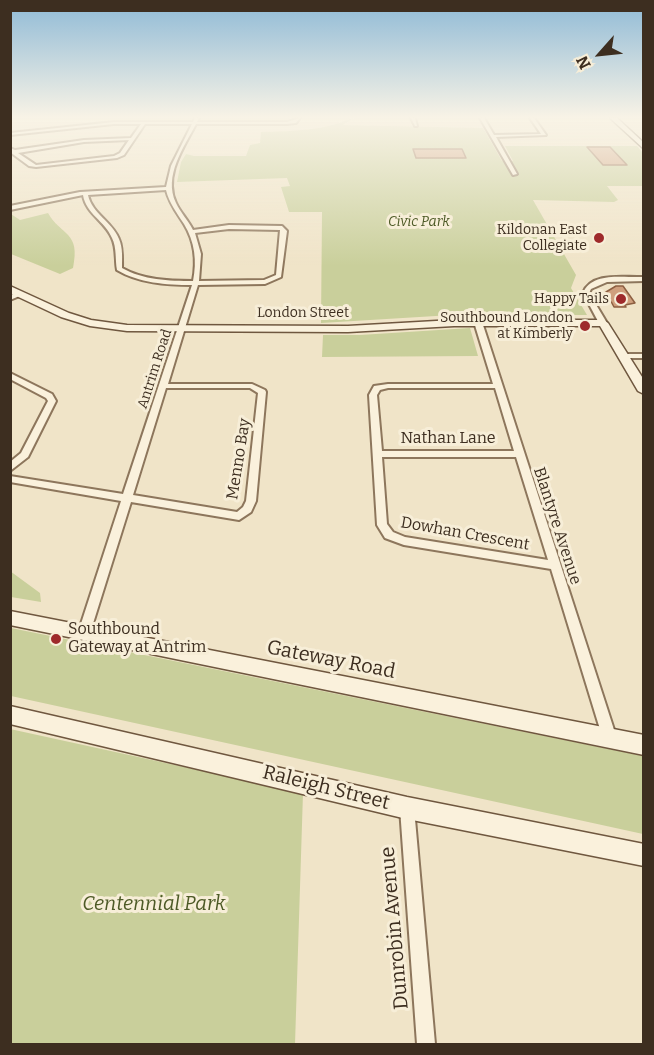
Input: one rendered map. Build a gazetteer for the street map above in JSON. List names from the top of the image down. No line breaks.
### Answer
{"streets":{"street":["London Street","Antrim Road","Nathan Lane","Menno Bay","Blantyre Avenue","Dowhan Crescent","Gateway Road","Raleigh Street","Dunrobin Avenue"]},"crossings":[["London Street","Antrim Road"],["London Street","Blantyre Avenue"],["Antrim Road","Menno Bay"],["Antrim Road","Gateway Road"],["Nathan Lane","Blantyre Avenue"],["Nathan Lane","Dowhan Crescent"],["Blantyre Avenue","Dowhan Crescent"],["Blantyre Avenue","Gateway Road"],["Raleigh Street","Dunrobin Avenue"]],"parks":["Civic Park","Centennial Park"],"places":["Kildonan East Collegiate","Happy Tails","Southbound London at Kimberly","Southbound Gateway at Antrim"],"north":"bottom left"}
